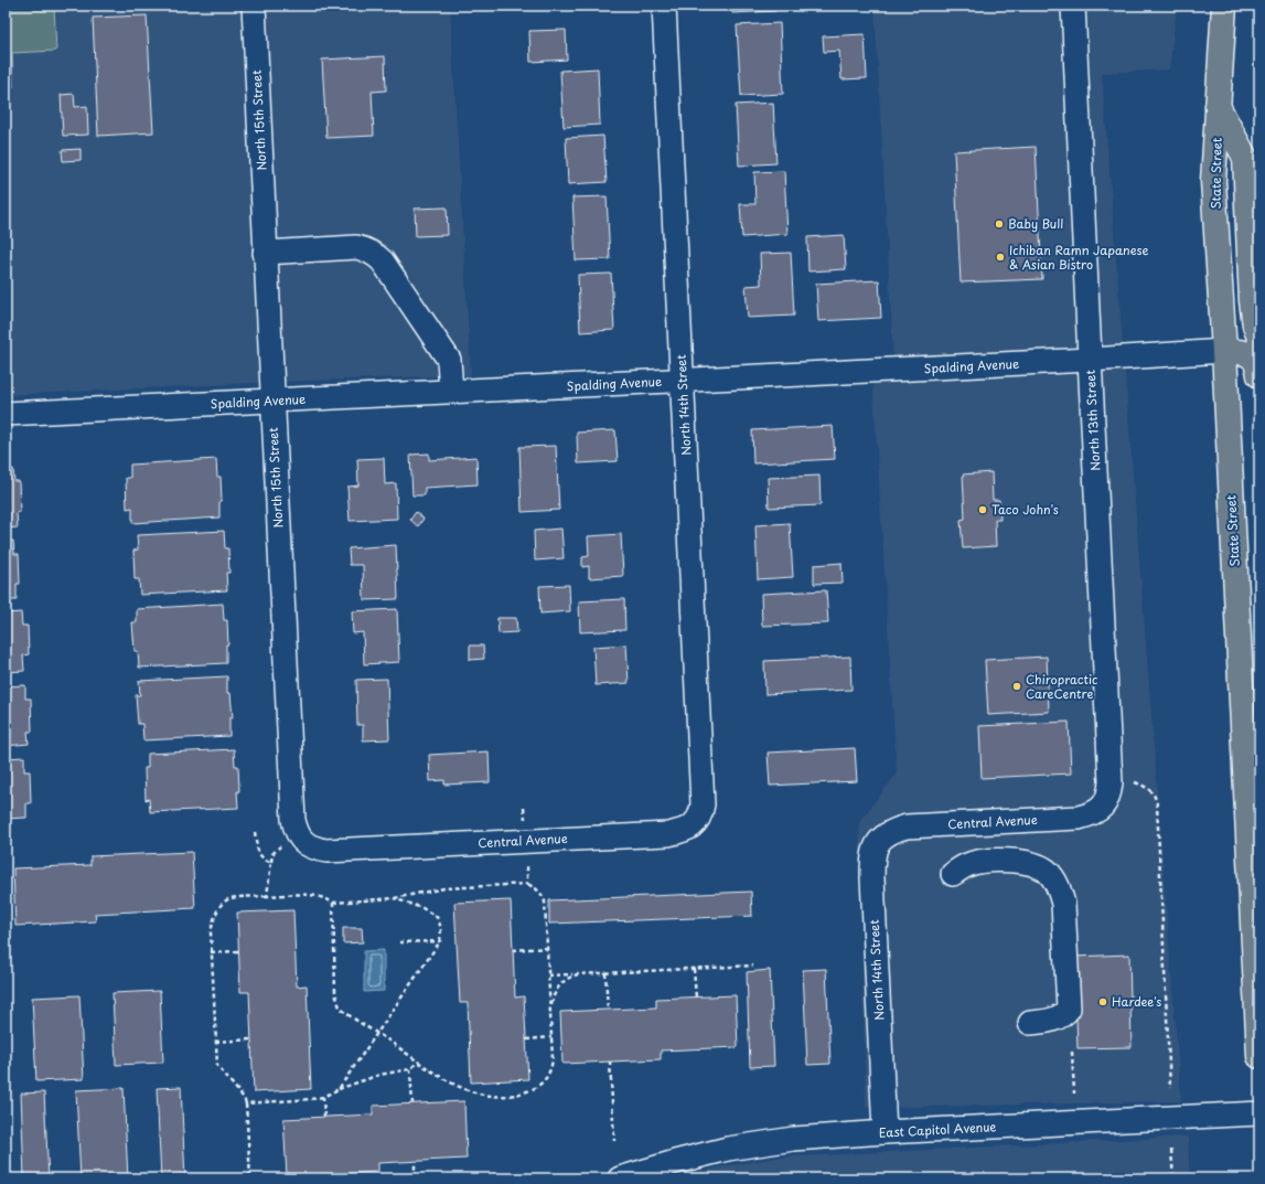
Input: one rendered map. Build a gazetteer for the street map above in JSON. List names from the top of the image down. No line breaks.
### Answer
{"streets":{"main road":["State Street"],"street":["North 15th Street","Spalding Avenue","North 14th Street","North 13th Street","Central Avenue","East Capitol Avenue"]},"crossings":[["North 15th Street","Spalding Avenue"],["North 15th Street","Central Avenue"],["State Street","Spalding Avenue"],["Spalding Avenue","North 14th Street"],["Spalding Avenue","North 13th Street"],["North 14th Street","Central Avenue"],["North 14th Street","East Capitol Avenue"],["North 13th Street","Central Avenue"]],"places":["Baby Bull","Ichiban Ramn Japanese & Asian Bistro","Taco John's","Chiropractic CareCentre","Hardee's"]}
